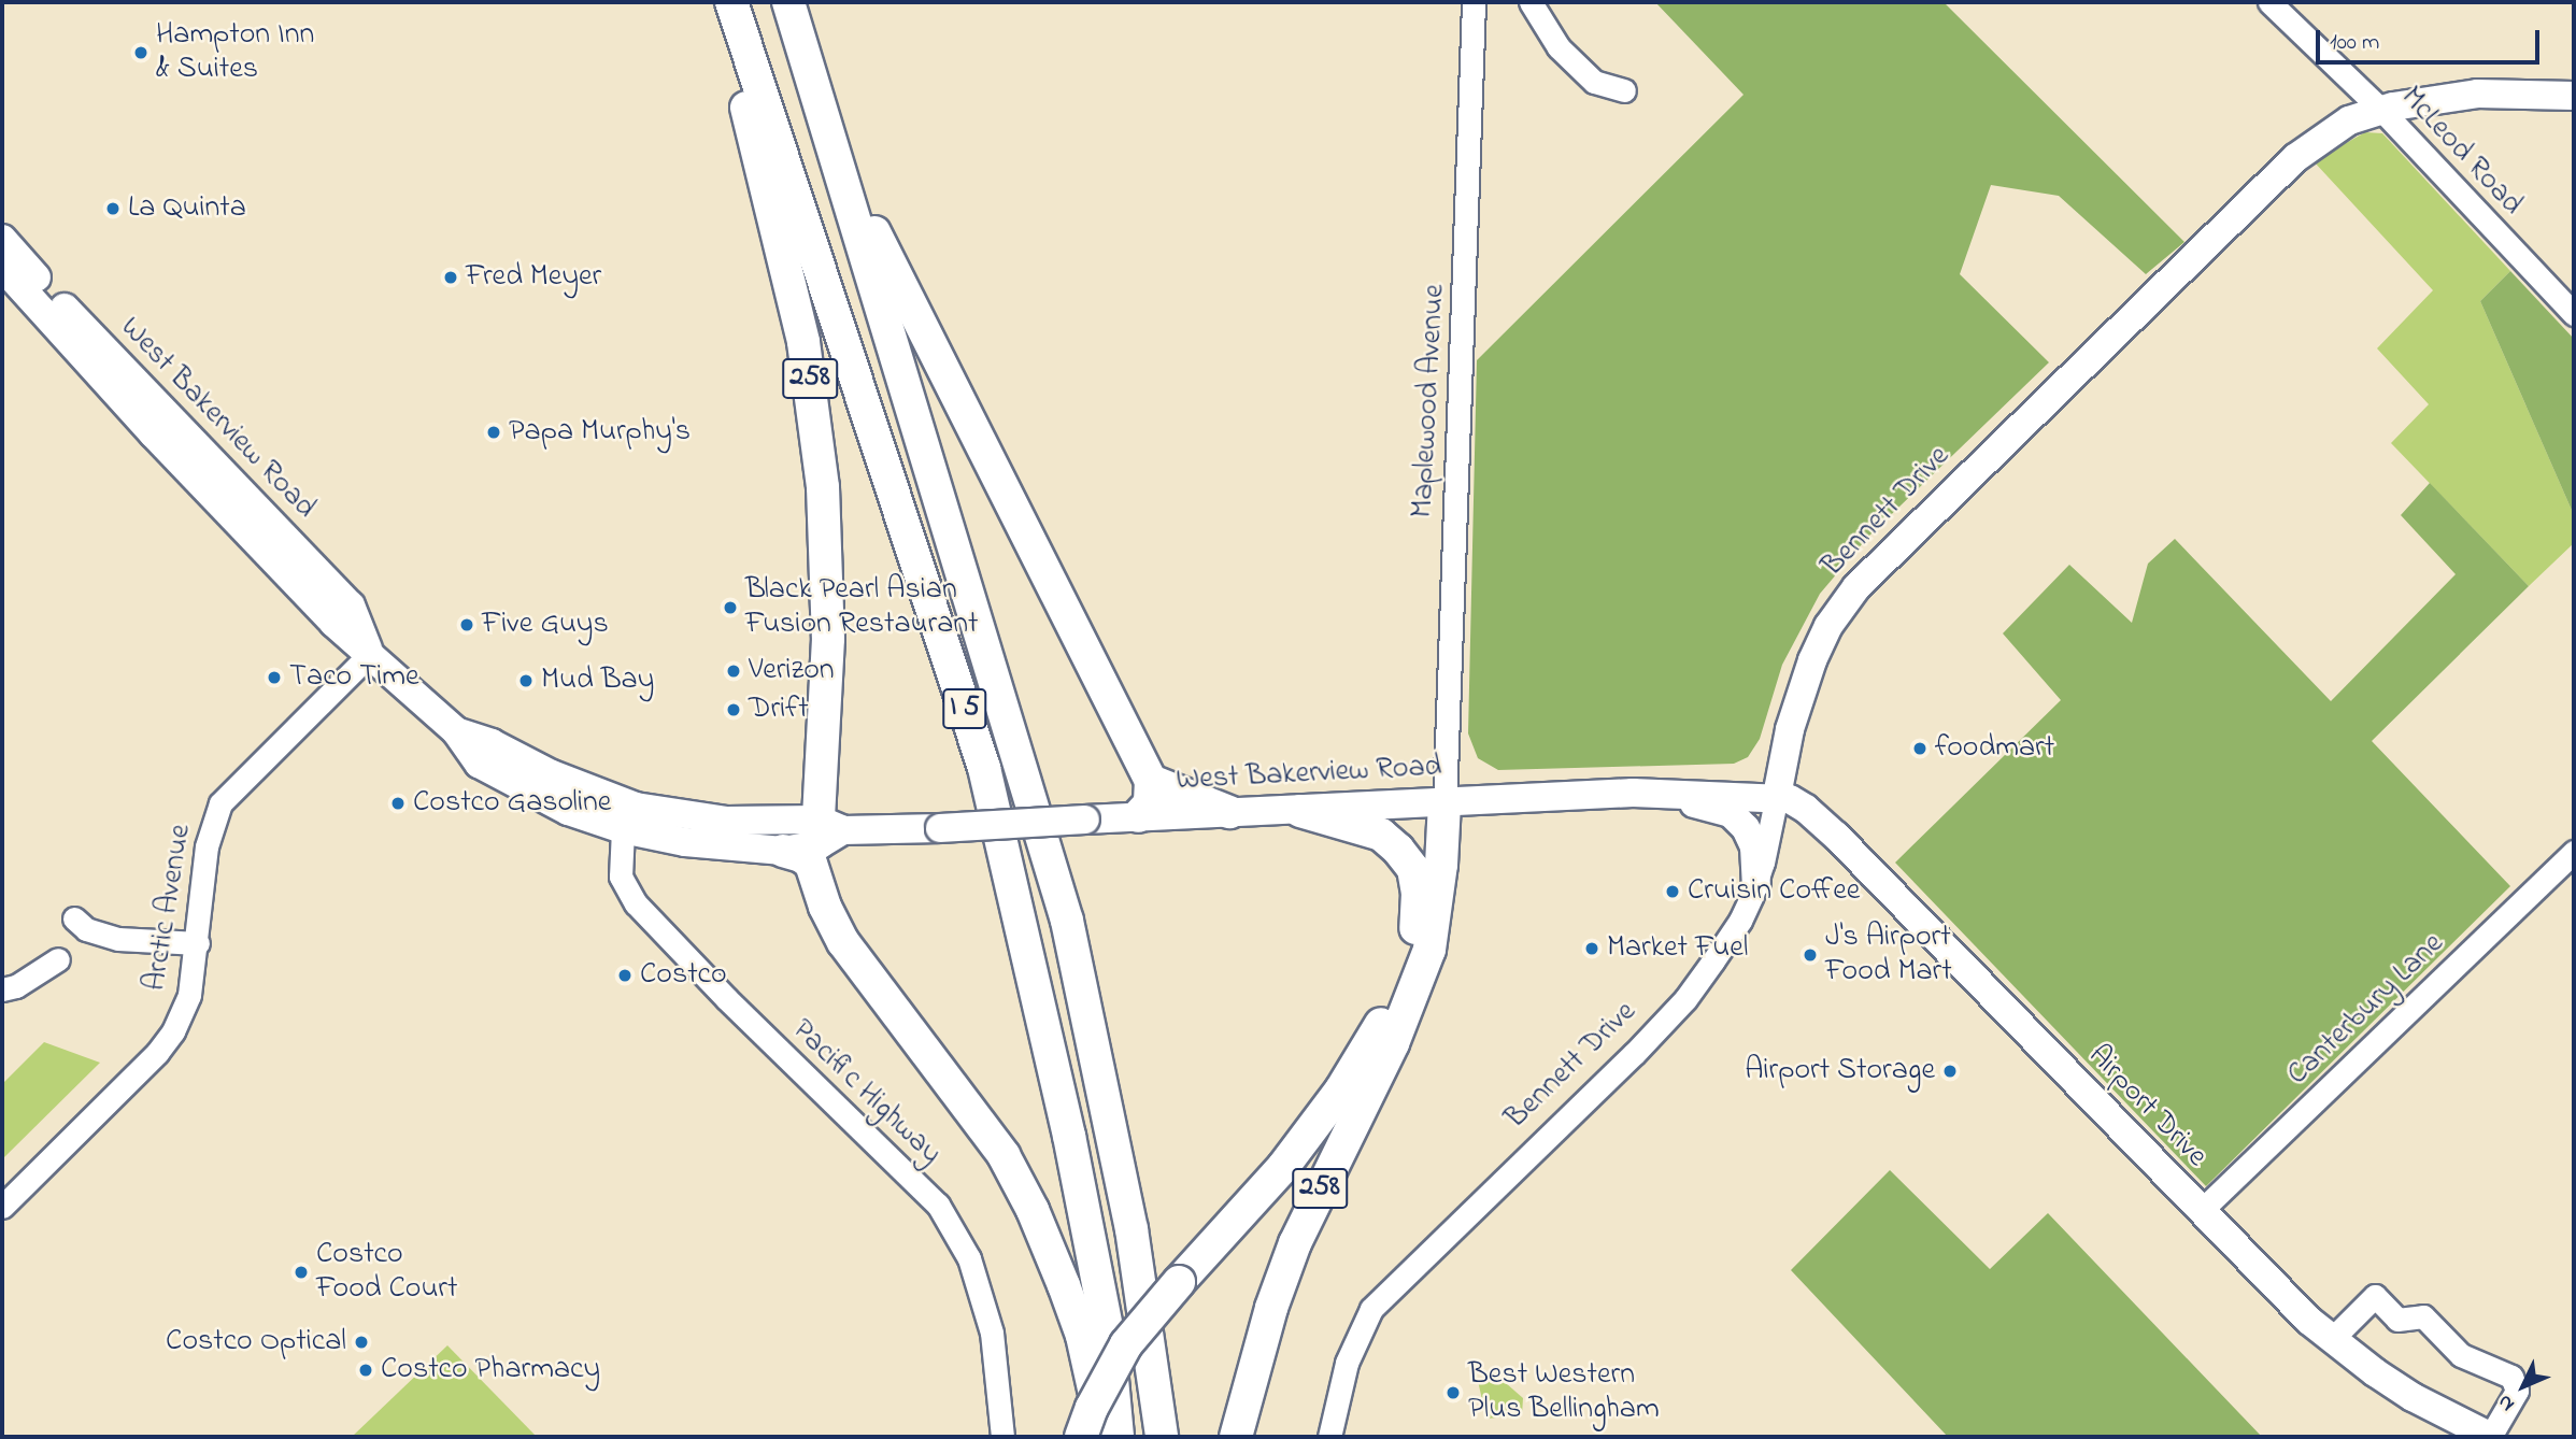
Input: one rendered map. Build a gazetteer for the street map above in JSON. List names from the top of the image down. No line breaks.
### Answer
{"streets":{"highway":["258","I 5"],"main road":["West Bakerview Road","Bennett Drive","Airport Drive"],"street":["McLeod Road","Maplewood Avenue","Arctic Avenue","Canterbury Lane","Pacific Highway"]},"crossings":[["McLeod Road","Bennett Drive"],["258","Maplewood Avenue"],["258","West Bakerview Road"],["Maplewood Avenue","West Bakerview Road"],["West Bakerview Road","Bennett Drive"],["West Bakerview Road","Arctic Avenue"],["West Bakerview Road","Pacific Highway"],["West Bakerview Road","Airport Drive"],["Bennett Drive","Airport Drive"],["Canterbury Lane","Airport Drive"]],"places":["Hampton Inn & Suites","La Quinta","Fred Meyer","Papa Murphy's","Black Pearl Asian Fusion Restaurant","Five Guys","Verizon","Taco Time","Mud Bay","Drift","foodmart","Costco Gasoline","Cruisin Coffee","Market Fuel","J's Airport Food Mart","Costco","Airport Storage","Costco Food Court","Costco Optical","Costco Pharmacy","Best Western Plus Bellingham"],"scale_bar":"100 m","north":"bottom left"}
